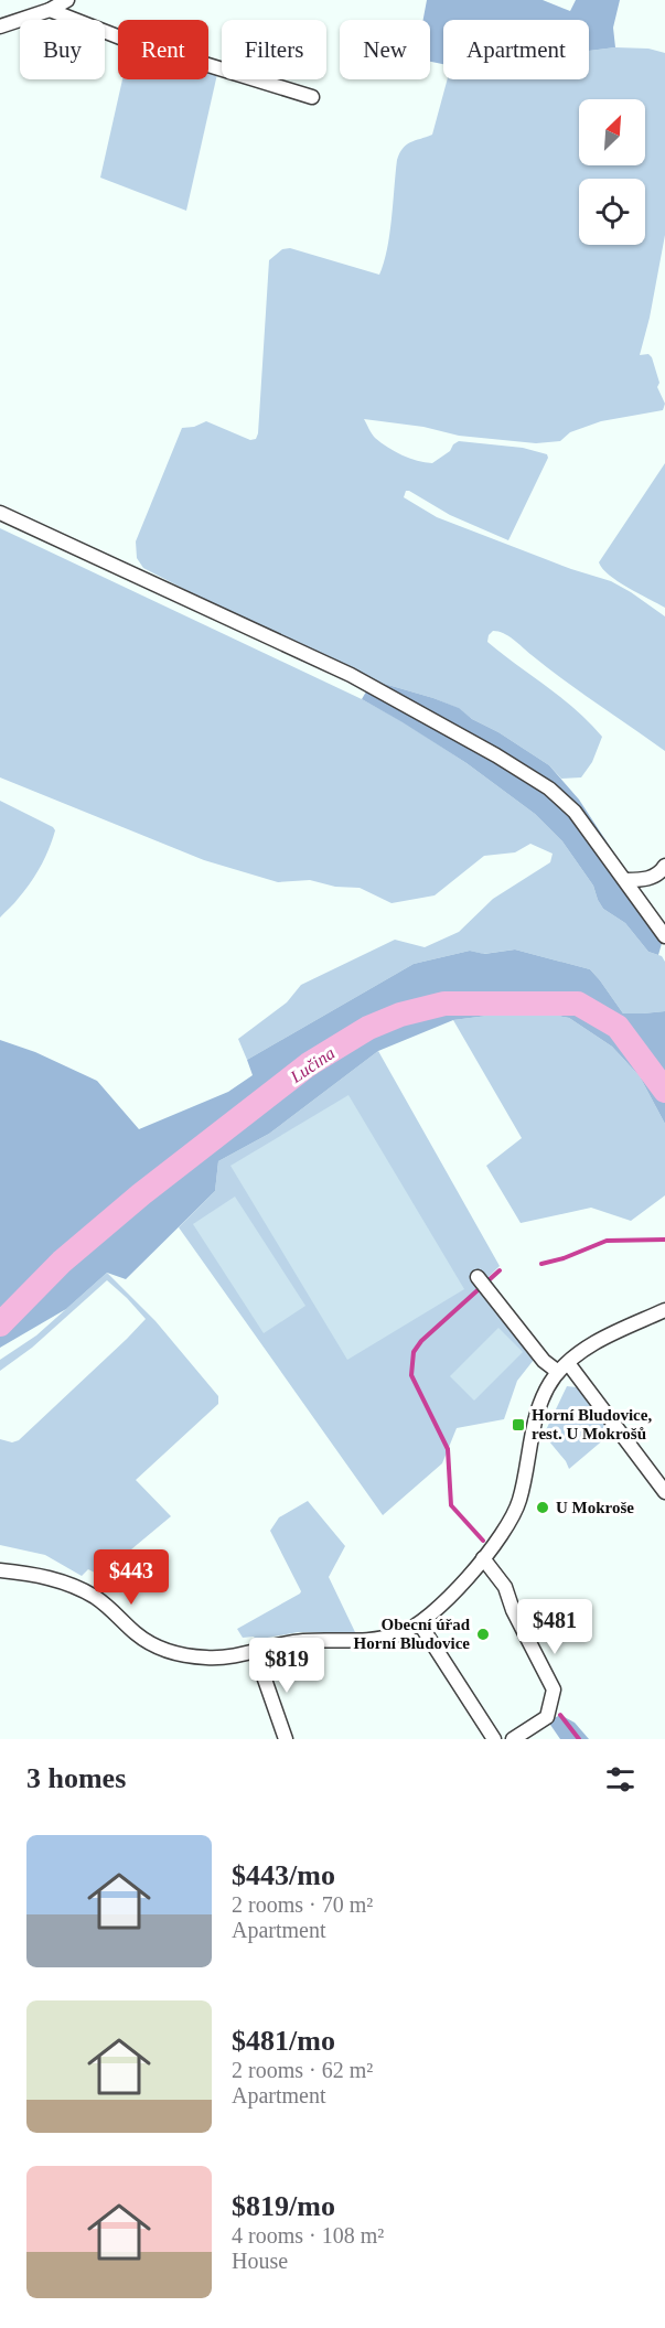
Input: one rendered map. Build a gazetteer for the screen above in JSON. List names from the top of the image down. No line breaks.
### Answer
{"water":["Lučina"],"places":{"transit":["Horní Bludovice, rest. U Mokrošů"],"other":["U Mokroše","Obecní úřad Horní Bludovice"]},"north":"top right","page":{"chip":["Buy","Rent","Filters","New","Apartment"],"price":["$443","$481","$819"],"heading":"3 homes","list":[{"name":"$443/mo","note":"2 rooms · 70 m² · Apartment"},{"name":"$481/mo","note":"2 rooms · 62 m² · Apartment"},{"name":"$819/mo","note":"4 rooms · 108 m² · House"}]}}
